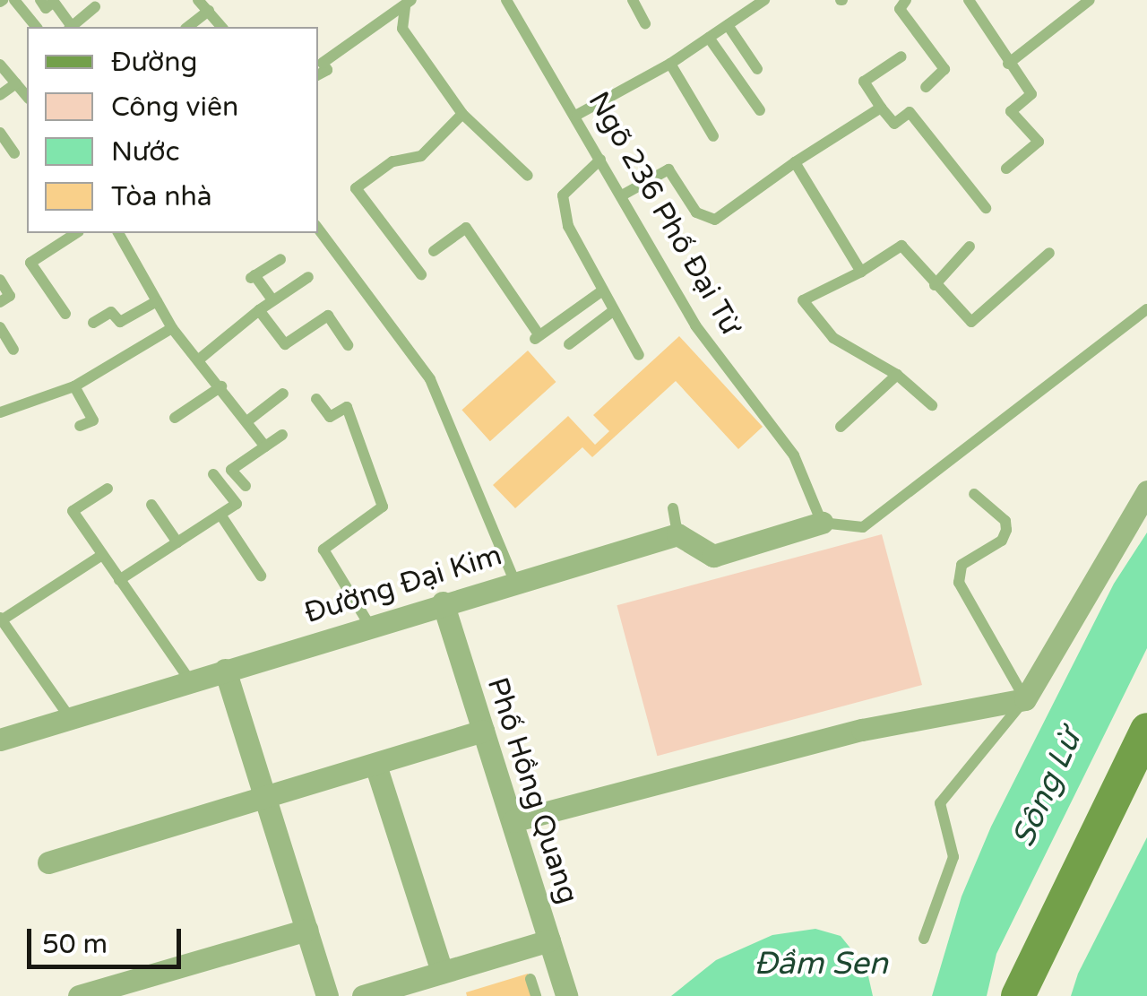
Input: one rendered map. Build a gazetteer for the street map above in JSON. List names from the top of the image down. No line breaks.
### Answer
{"streets":{"street":["Đường Đại Kim","Phố Hồng Quang"],"lane":["Ngõ 236 Phố Đại Từ"]},"crossings":[["Đường Đại Kim","Phố Hồng Quang"]],"water":["Sông Lừ","Đầm Sen"],"legend":["Đường","Công viên","Nước","Tòa nhà"],"scale_bar":"50 m"}
